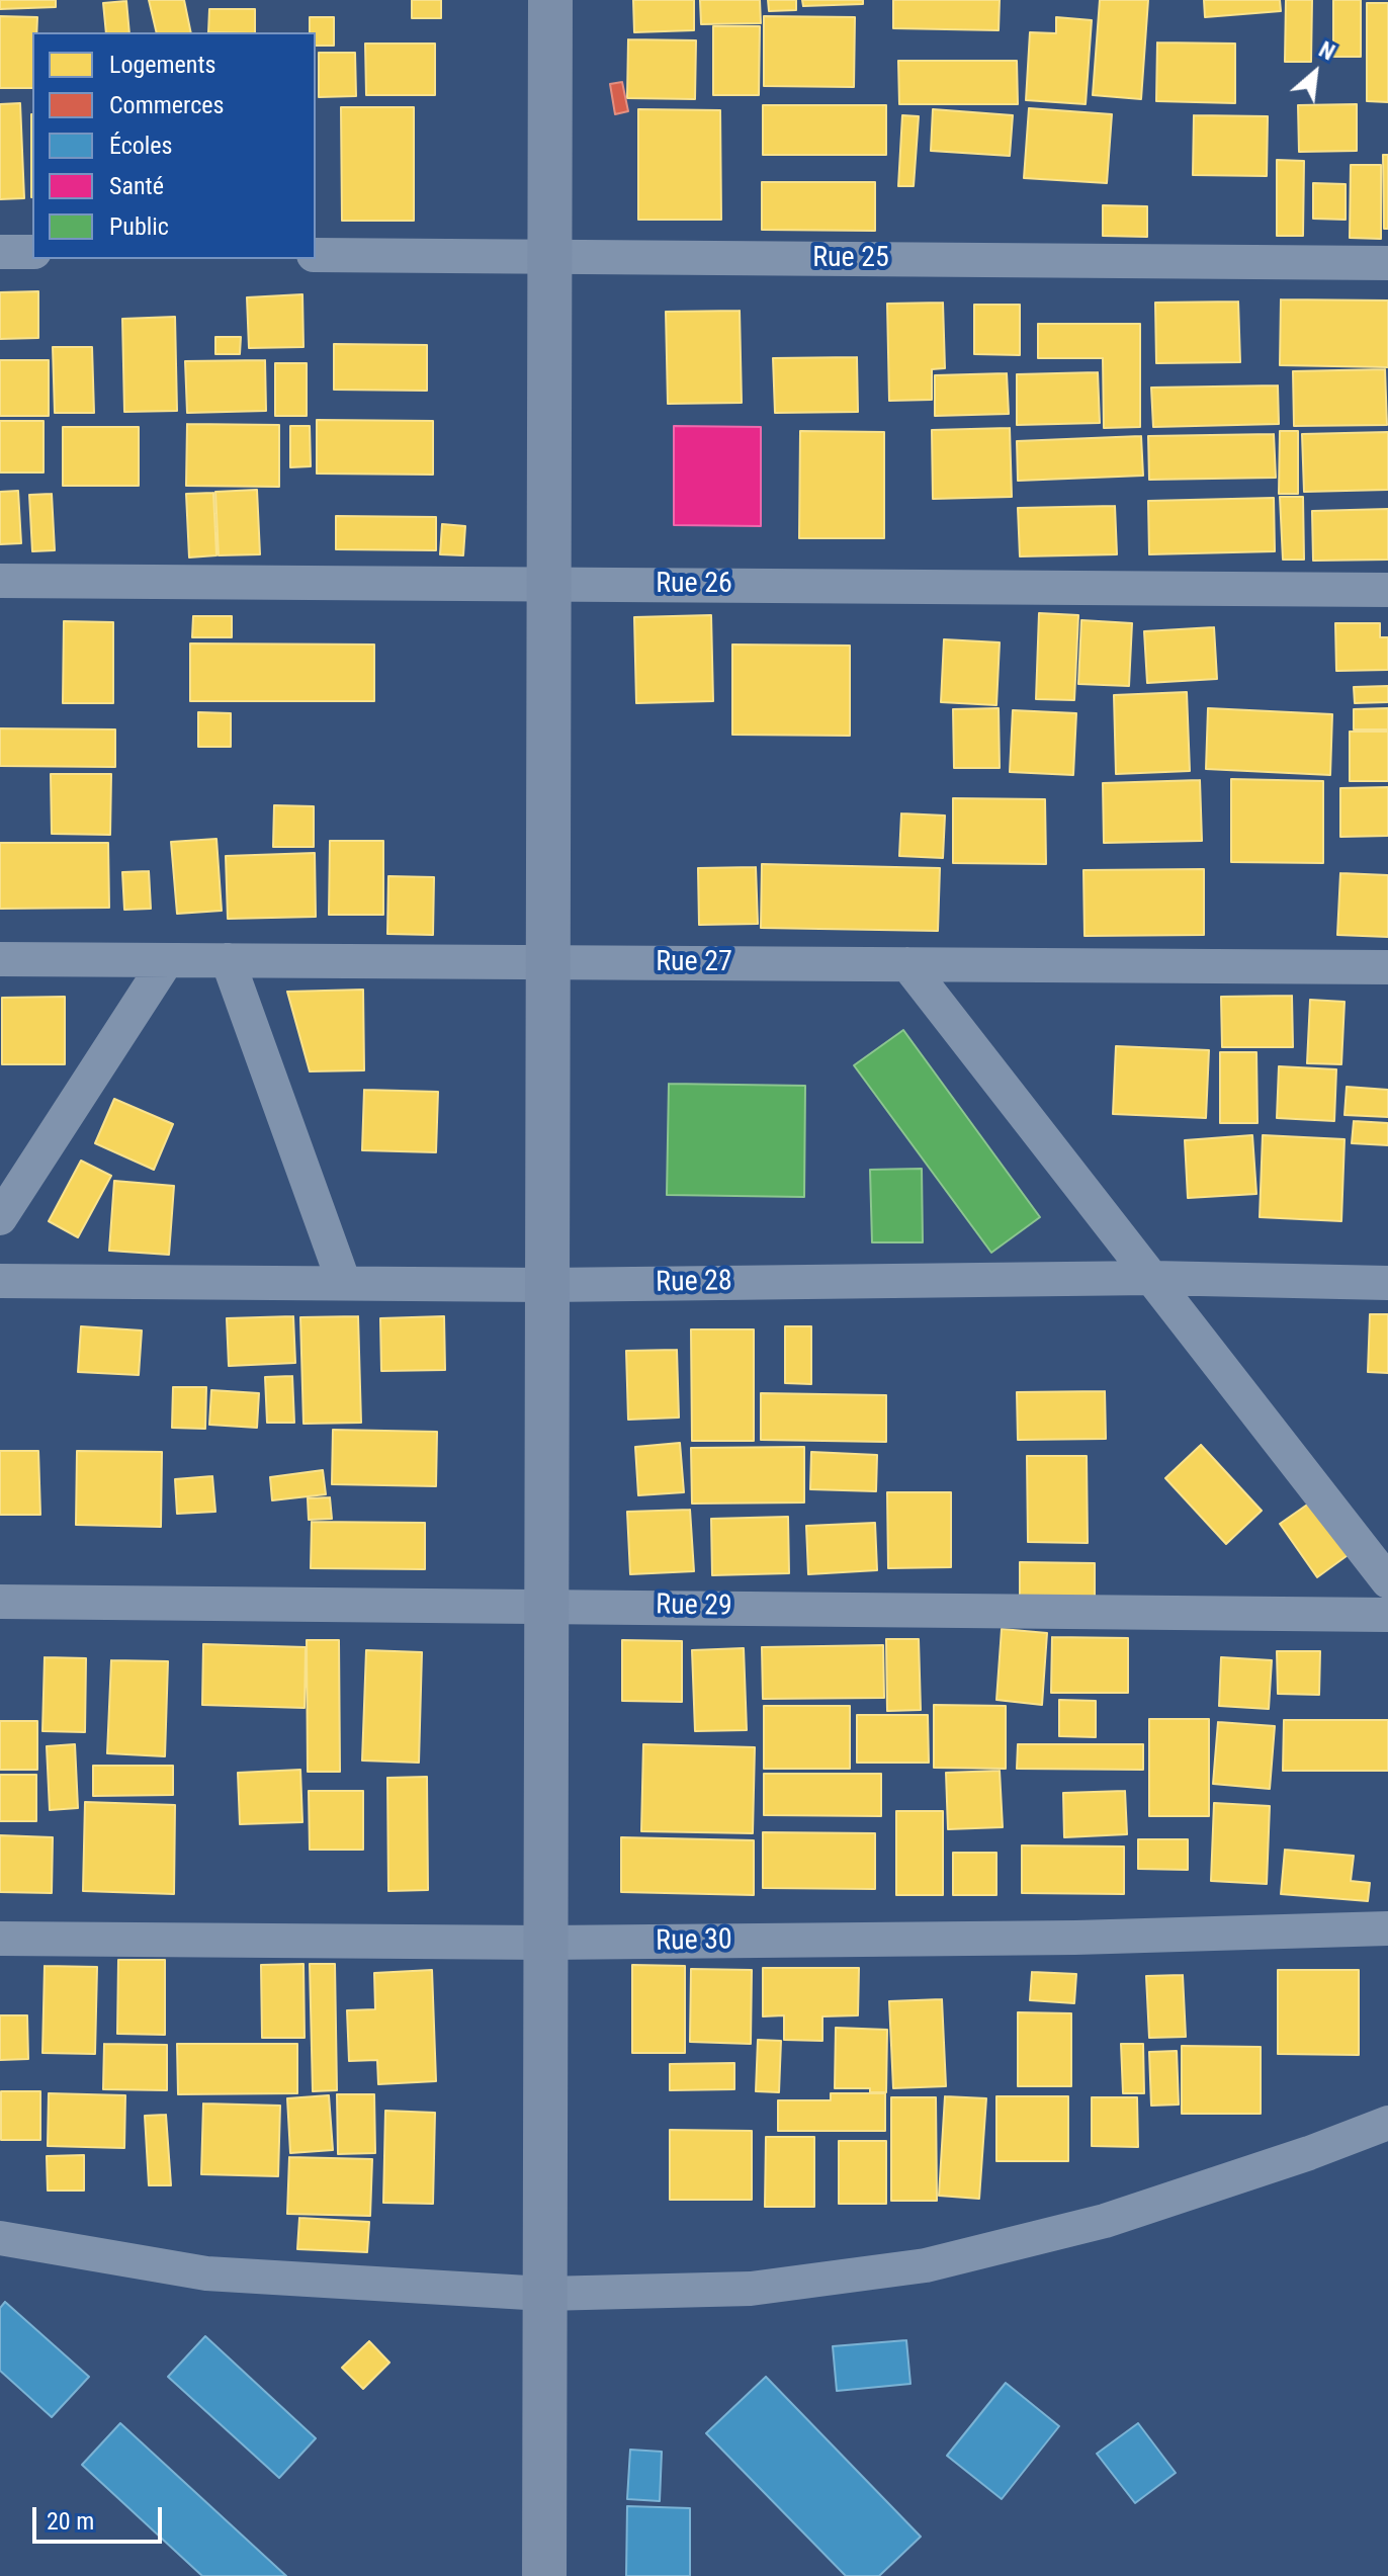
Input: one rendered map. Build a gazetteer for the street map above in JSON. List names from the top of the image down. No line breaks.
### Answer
{"streets":{"street":["Rue 25","Rue 26","Rue 27","Rue 28","Rue 29","Rue 30"]},"legend":["Logements","Commerces","Écoles","Santé","Public"],"scale_bar":"20 m","north":"top right"}
